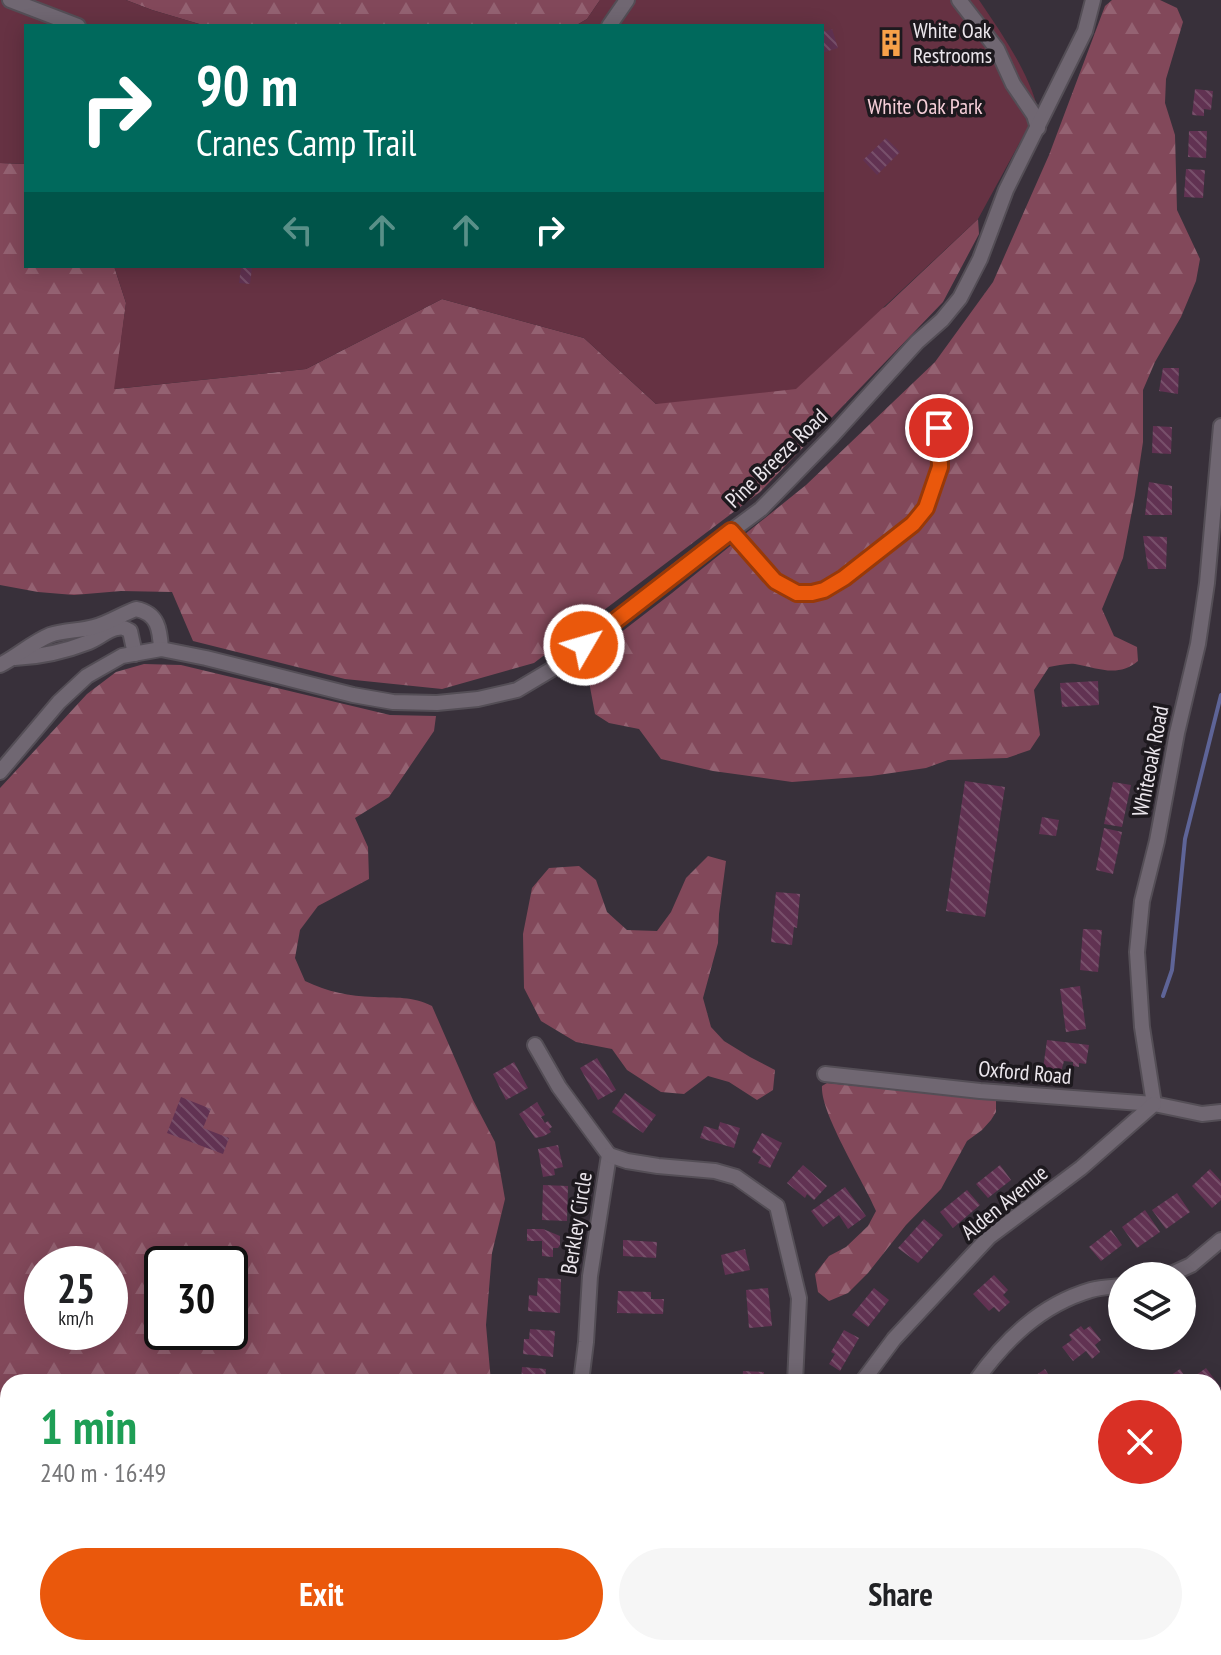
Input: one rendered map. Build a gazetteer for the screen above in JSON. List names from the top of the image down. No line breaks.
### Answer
{"streets":{"street":["Pine Breeze Road","Whiteoak Road","Oxford Road","Alden Avenue","Berkley Circle"]},"crossings":[["Whiteoak Road","Oxford Road"],["Whiteoak Road","Alden Avenue"],["Oxford Road","Alden Avenue"]],"parks":["White Oak Park"],"places":{"building":["White Oak Restrooms"]},"page":{"turn":["90 m","Cranes Camp Trail"],"speed":"25 km/h","limit":"30","heading":["1 min","240 m · 16:49"],"buttons":["Exit","Share"]}}
